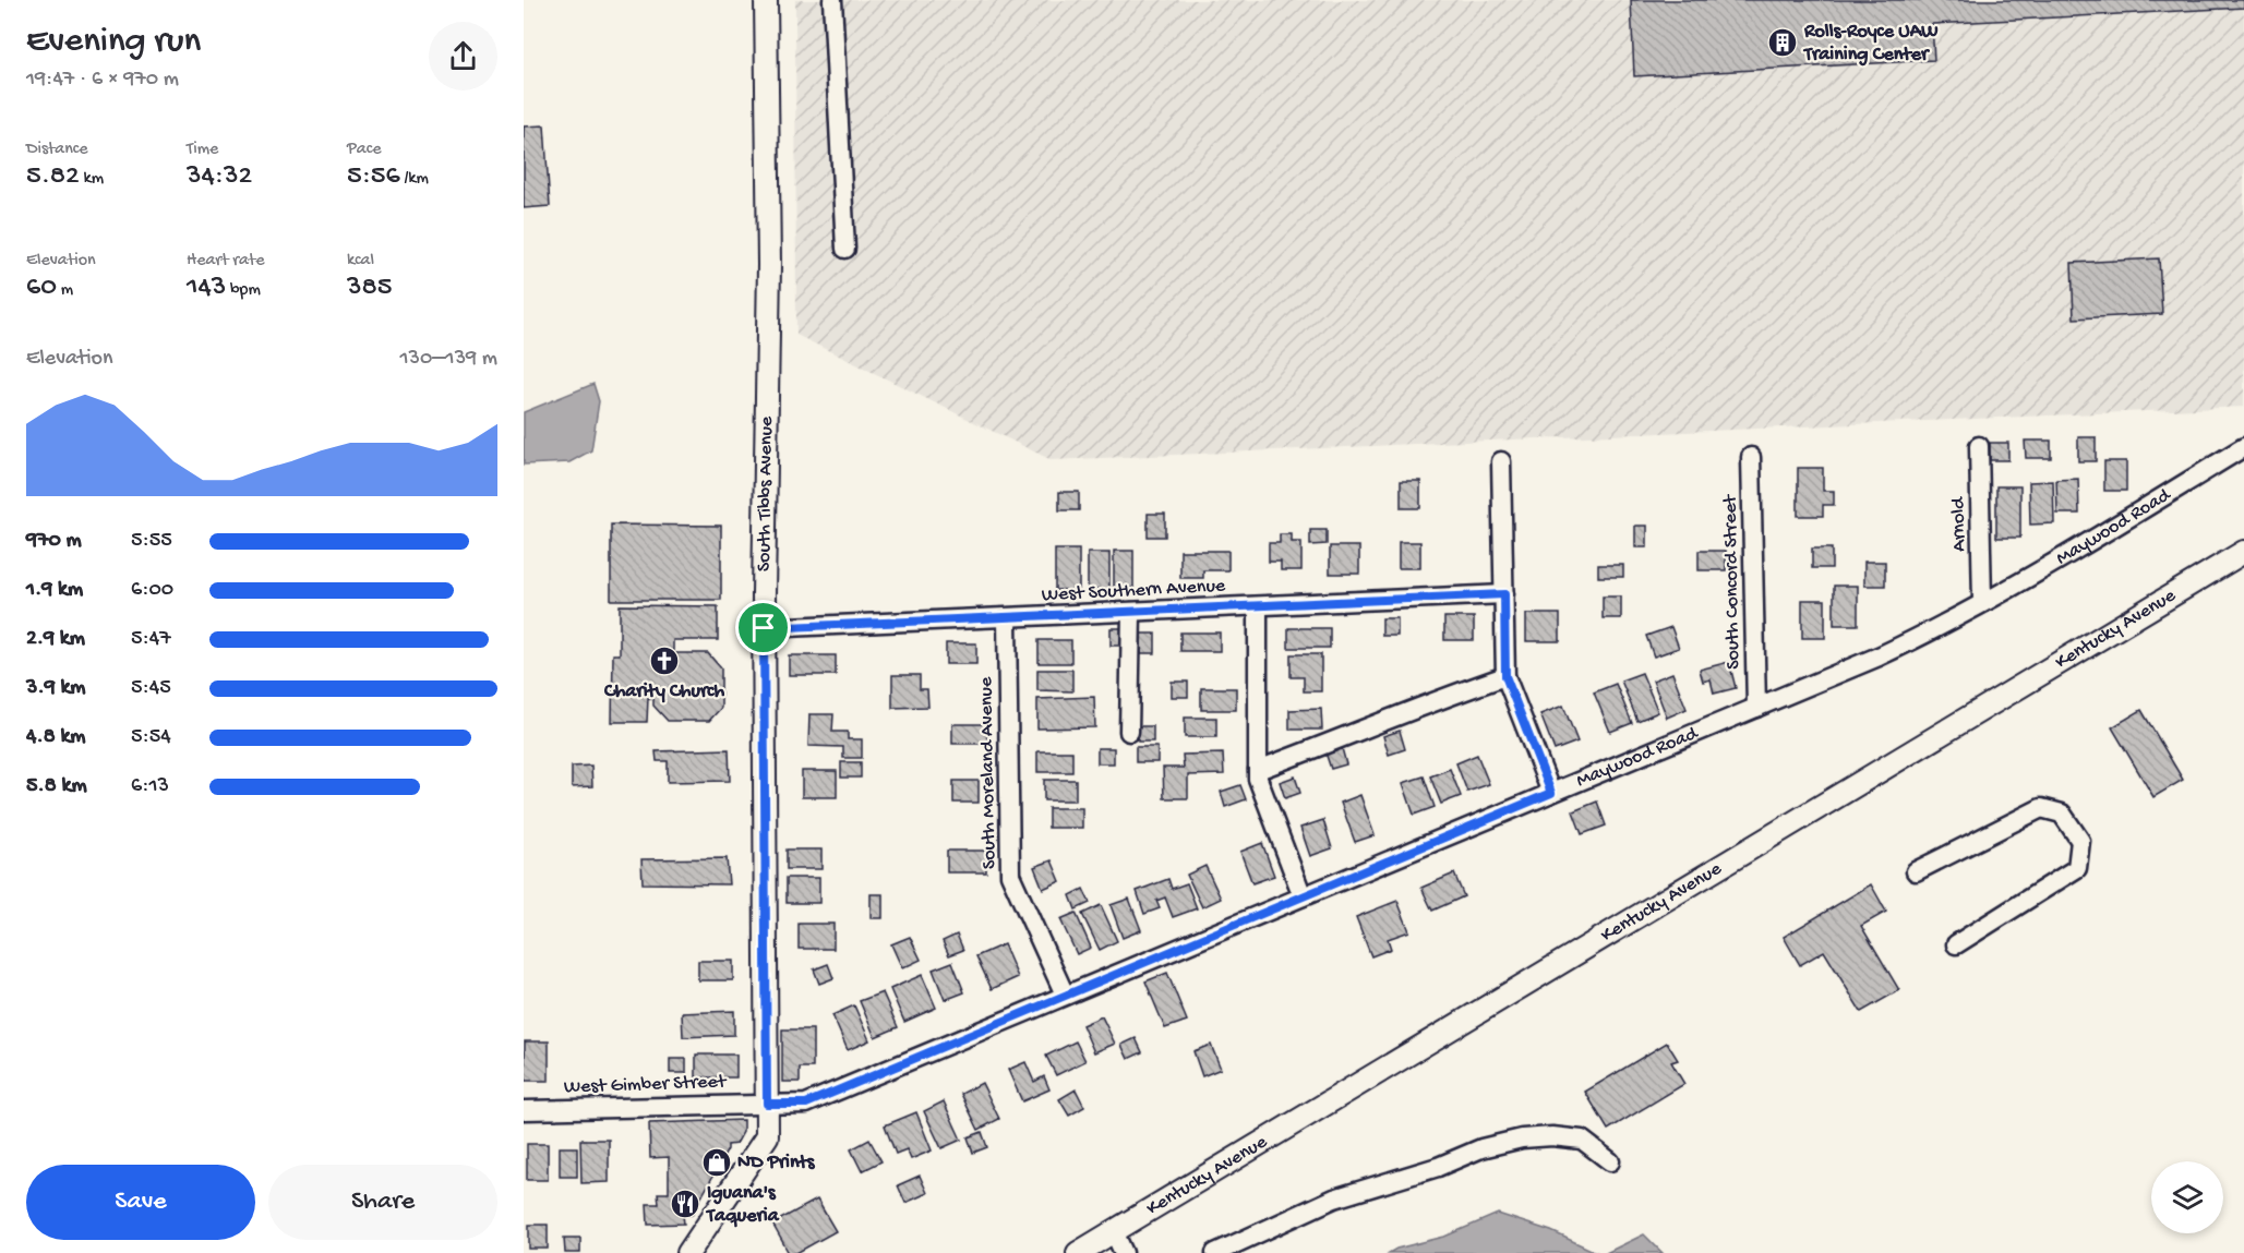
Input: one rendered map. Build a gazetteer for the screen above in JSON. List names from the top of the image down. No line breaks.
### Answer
{"streets":{"main road":["South Tibbs Avenue","Kentucky Avenue"],"street":["Arnold","Maywood Road","South Concord Street","West Southern Avenue","South Moreland Avenue","West Gimber Street"]},"crossings":[["South Tibbs Avenue","Maywood Road"],["South Tibbs Avenue","West Southern Avenue"],["South Tibbs Avenue","West Gimber Street"],["Arnold","Maywood Road"],["Maywood Road","South Concord Street"],["Maywood Road","South Moreland Avenue"],["Maywood Road","West Gimber Street"],["West Southern Avenue","South Moreland Avenue"]],"places":{"building":["Rolls-Royce UAW Training Center"],"church":["Charity Church"],"shop":["ND Prints"],"restaurant":["Iguana's Taqueria"]},"page":{"heading":["Evening run","19:47 · 6 × 970 m"],"stats":[["Distance","5.82 km"],["Time","34:32"],["Pace","5:56 /km"],["Elevation","60 m"],["Heart rate","143 bpm"],["kcal","385"]],"chart":["Elevation","130–139 m"],"list":[{"name":"970 m","note":"5:55"},{"name":"1.9 km","note":"6:00"},{"name":"2.9 km","note":"5:47"},{"name":"3.9 km","note":"5:45"},{"name":"4.8 km","note":"5:54"},{"name":"5.8 km","note":"6:13"}],"buttons":["Save","Share"]}}
